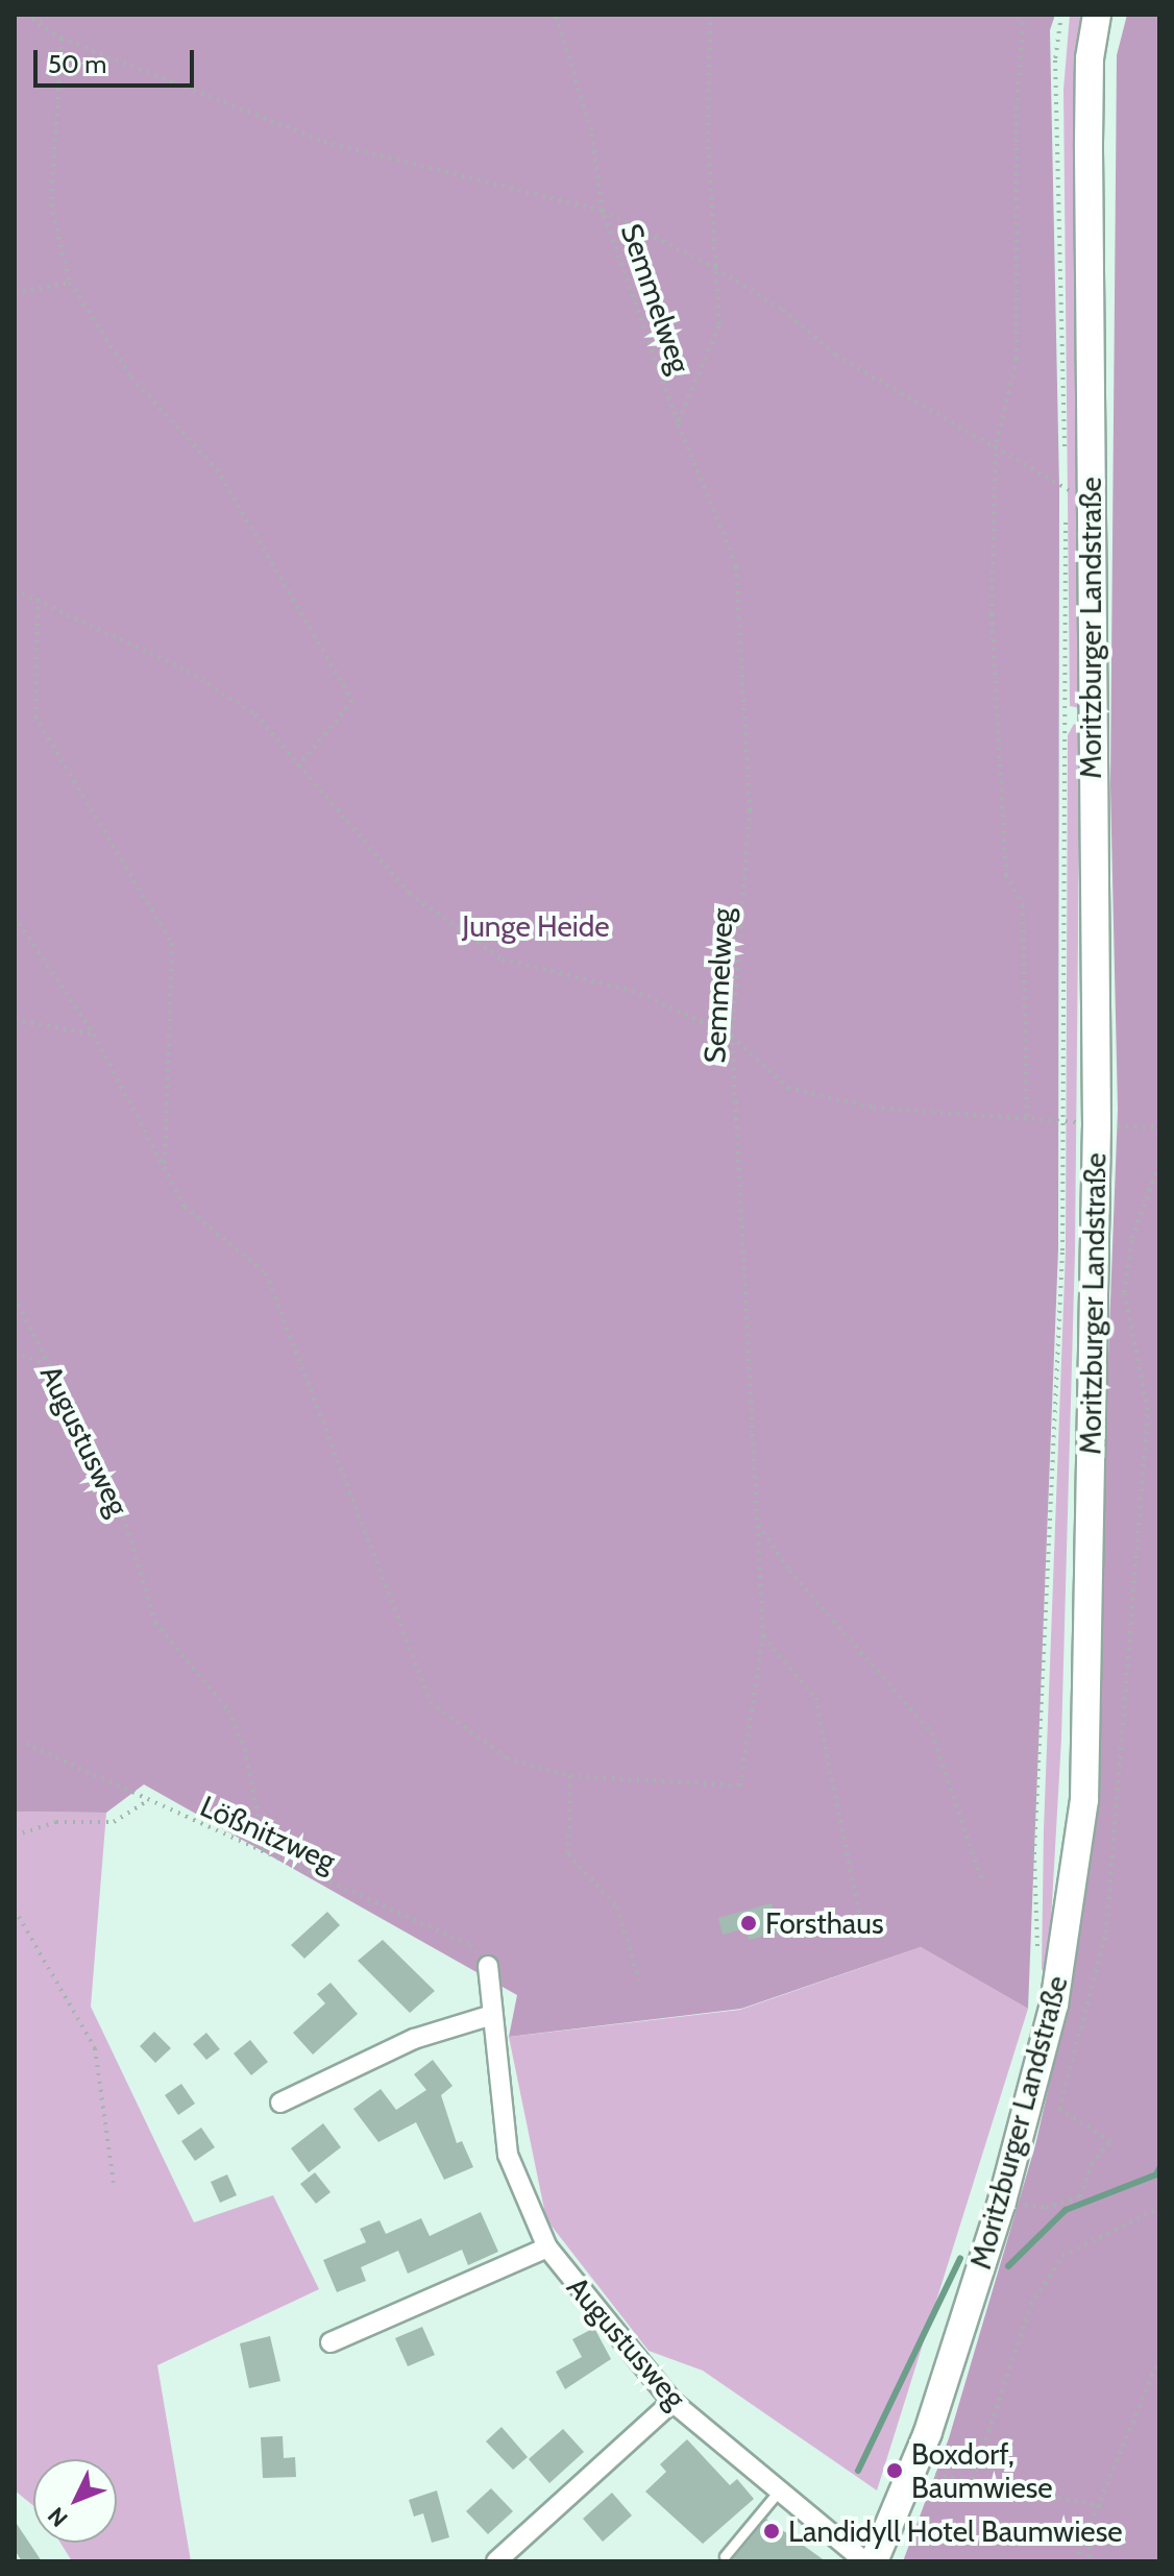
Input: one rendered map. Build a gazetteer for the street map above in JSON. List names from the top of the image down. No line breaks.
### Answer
{"streets":{"main road":["Moritzburger Landstraße"],"street":["Augustusweg"],"path":["Semmelweg","Lößnitzweg"]},"crossings":[["Augustusweg","Lößnitzweg"]],"parks":["Junge Heide"],"places":["Forsthaus","Boxdorf, Baumwiese","Landidyll Hotel Baumwiese"],"scale_bar":"50 m","north":"bottom left"}
